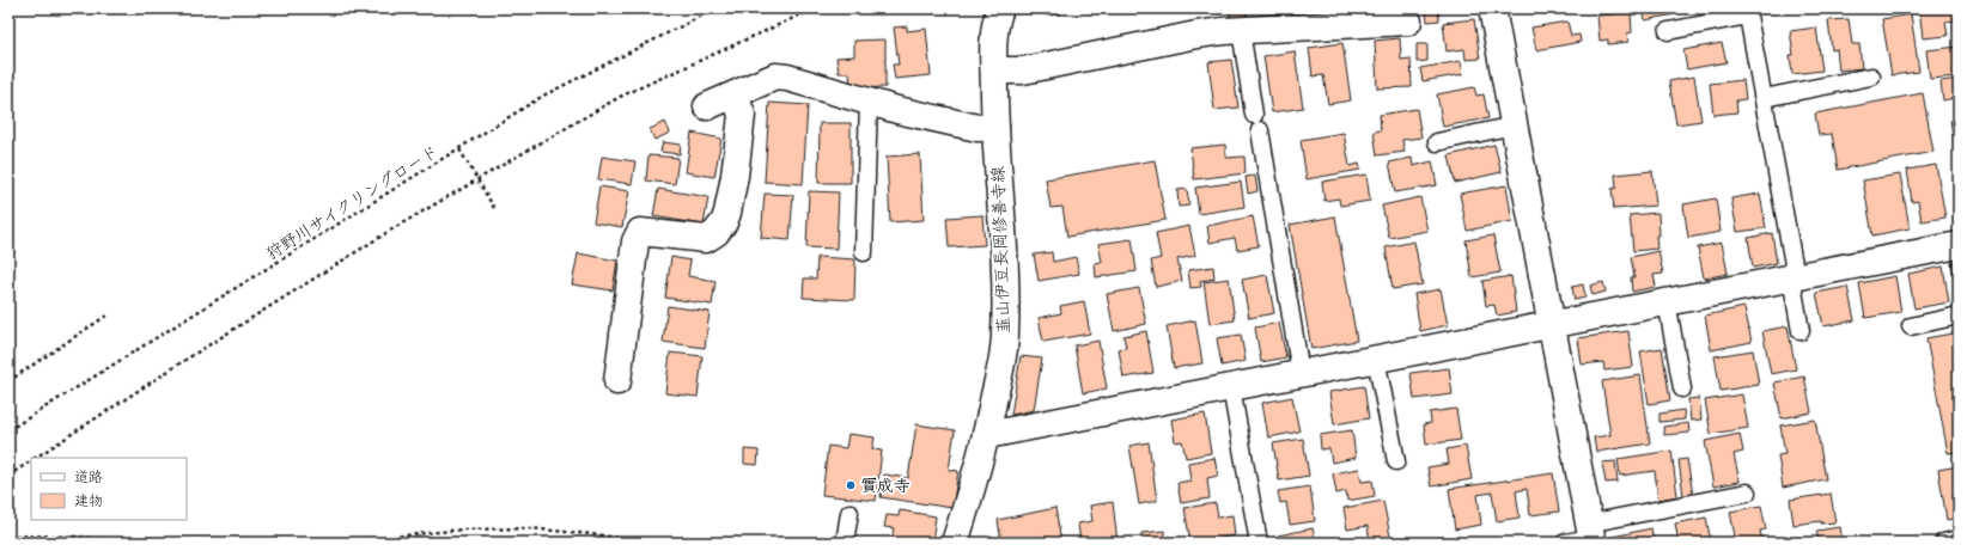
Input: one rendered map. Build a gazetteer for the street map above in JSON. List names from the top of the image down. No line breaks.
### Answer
{"streets":{"street":["韮山伊豆長岡修善寺線"],"path":["狩野川サイクリングロード"]},"places":["實成寺"],"legend":["道路","建物"]}
